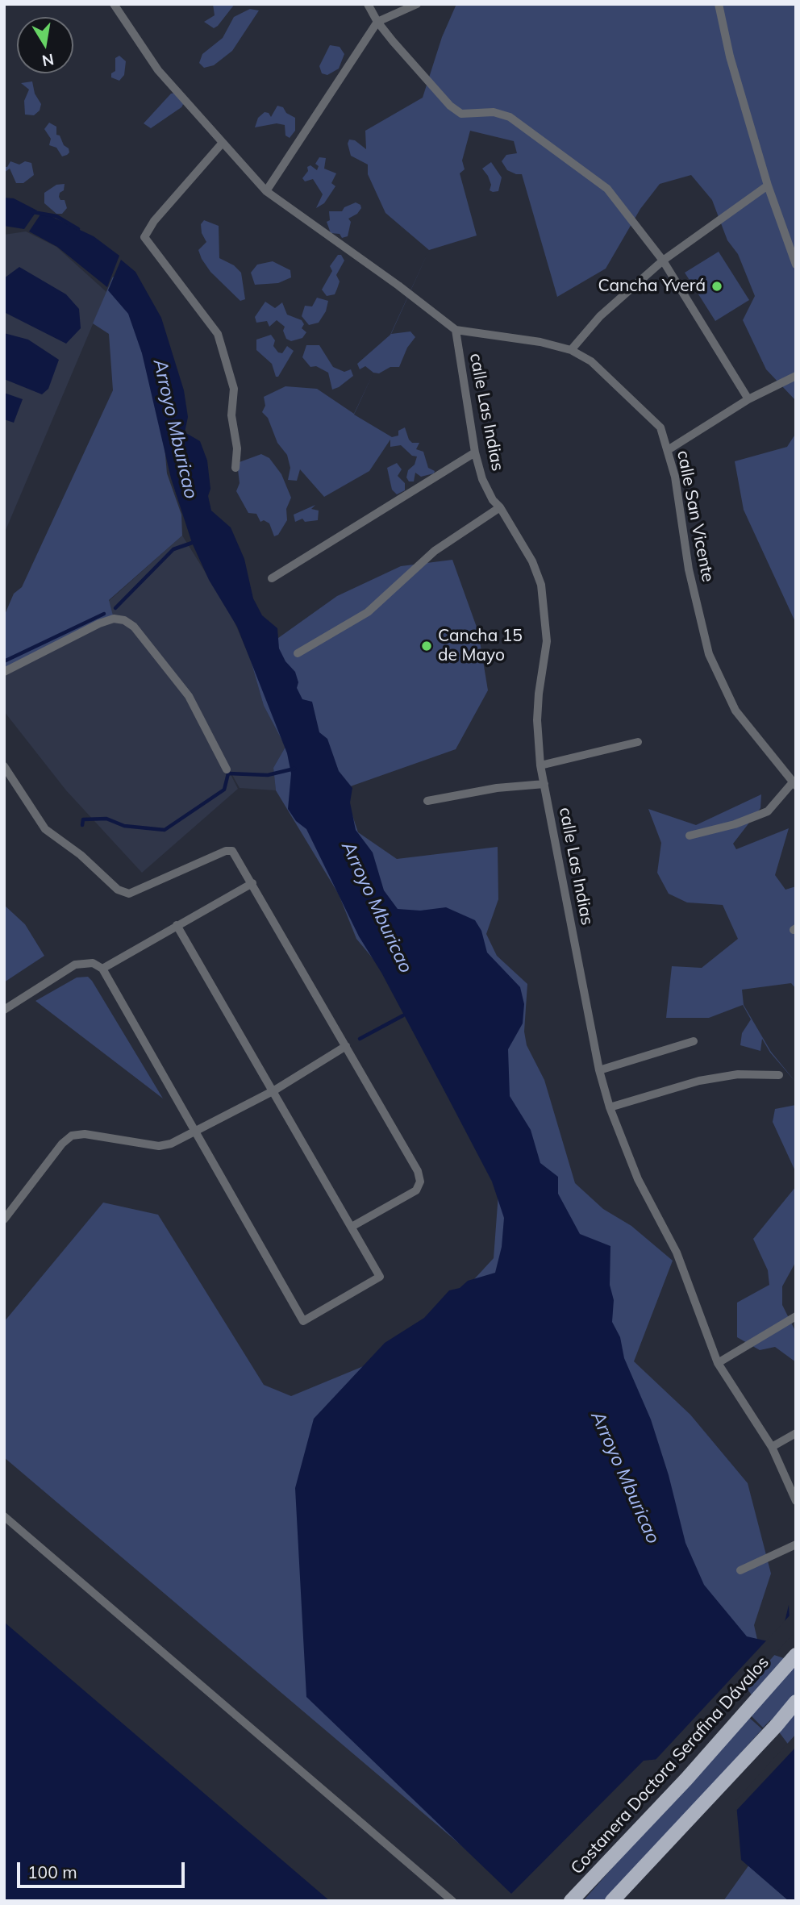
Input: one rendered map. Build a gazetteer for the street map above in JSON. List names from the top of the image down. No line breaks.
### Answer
{"streets":{"highway":["Costanera Doctora Serafina Dávalos"],"street":["calle Las Indias","calle San Vicente"]},"crossings":[["calle Las Indias","calle San Vicente"]],"water":["Arroyo Mburicao"],"places":["Cancha Yverá","Cancha 15 de Mayo"],"scale_bar":"100 m","north":"bottom"}
